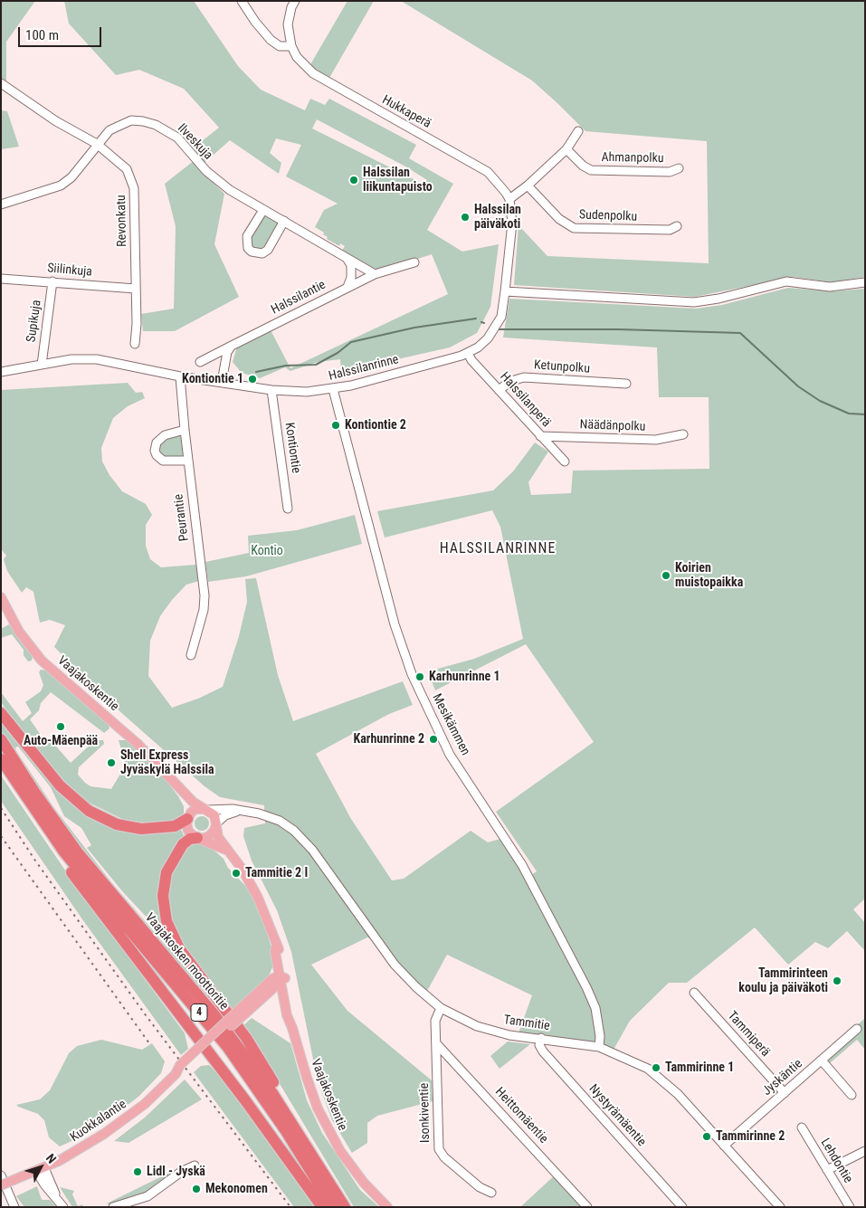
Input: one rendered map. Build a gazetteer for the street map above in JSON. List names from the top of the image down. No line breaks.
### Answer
{"streets":{"highway":["Vaajakosken moottoritie","4"],"main road":["Vaajakoskentie","Kuokkalantie"],"street":["Hukkaperä","Ilveskuja","Ahmanpolku","Sudenpolku","Revonkatu","Siilinkuja","Halssilantie","Supikuja","Ketunpolku","Halssilanrinne","Halssilanperä","Näädänpolku","Kontiontie","Peurantie","Mesikämmen","Tammitie","Tammiperä","Jyskäntie","Isonkiventie","Heittomäentie","Nystyrämäentie","Lehdontie"]},"crossings":[["Hukkaperä","Halssilanrinne"],["Ilveskuja","Revonkatu"],["Ilveskuja","Halssilantie"],["Revonkatu","Siilinkuja"],["Siilinkuja","Supikuja"],["Supikuja","Halssilanrinne"],["Ketunpolku","Halssilanperä"],["Halssilanrinne","Halssilanperä"],["Halssilanrinne","Kontiontie"],["Halssilanrinne","Peurantie"],["Halssilanrinne","Mesikämmen"],["Halssilanperä","Näädänpolku"],["Vaajakoskentie","Tammitie"],["Vaajakoskentie","Kuokkalantie"],["Mesikämmen","Tammitie"],["Tammitie","Jyskäntie"],["Tammitie","Isonkiventie"],["Tammitie","Nystyrämäentie"],["Tammiperä","Jyskäntie"],["Isonkiventie","Heittomäentie"]],"districts":["HALSSILANRINNE"],"parks":["Kontio"],"places":["Halssilan liikuntapuisto","Halssilan päiväkoti","Kontiontie 1","Kontiontie 2","Koirien muistopaikka","Karhunrinne 1","Auto-Mäenpää","Karhunrinne 2","Shell Express Jyväskylä Halssila","Tammitie 2 I","Tammirinteen koulu ja päiväkoti","Tammirinne 1","Tammirinne 2","Lidl - Jyskä","Mekonomen"],"scale_bar":"100 m","north":"top right"}
